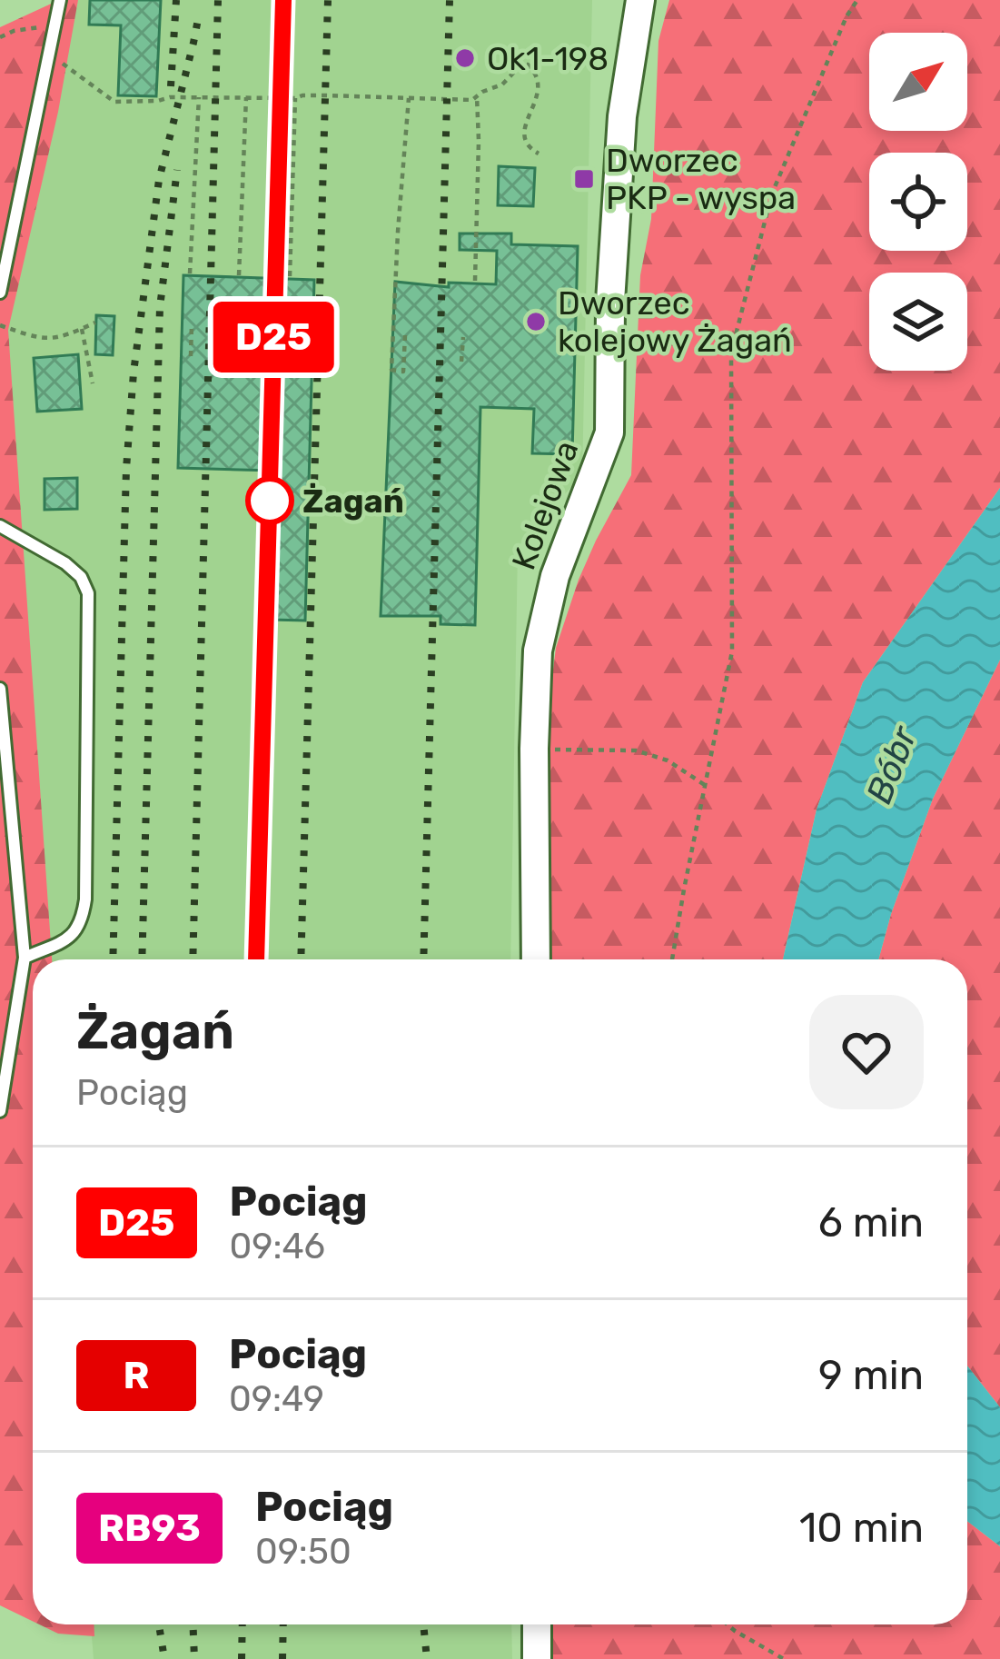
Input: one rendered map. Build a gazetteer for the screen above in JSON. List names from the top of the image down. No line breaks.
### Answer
{"streets":{"street":["Kolejowa"]},"water":["Bóbr"],"places":{"other":["Ok1-198","Dworzec kolejowy Żagań","Żagań"],"transit":["Dworzec PKP - wyspa"]},"north":"top right","page":{"on_map":"D25","heading":["Żagań","Pociąg"],"list":[{"mark":"D25","name":"Pociąg","note":"09:46","value":"6 min"},{"mark":"R","name":"Pociąg","note":"09:49","value":"9 min"},{"mark":"RB93","name":"Pociąg","note":"09:50","value":"10 min"}]}}
